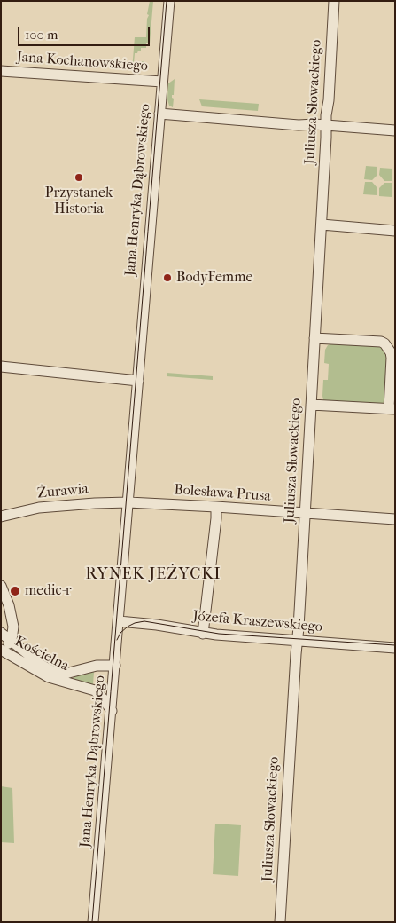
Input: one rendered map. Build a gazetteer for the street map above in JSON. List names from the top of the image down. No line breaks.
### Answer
{"streets":{"street":["Jana Kochanowskiego","Juliusza Słowackiego","Jana Henryka Dąbrowskiego","Żurawia","Bolesława Prusa","Józefa Kraszewskiego","Kościelna"]},"crossings":[["Jana Kochanowskiego","Jana Henryka Dąbrowskiego"],["Juliusza Słowackiego","Bolesława Prusa"],["Juliusza Słowackiego","Józefa Kraszewskiego"],["Jana Henryka Dąbrowskiego","Żurawia"],["Jana Henryka Dąbrowskiego","Bolesława Prusa"],["Jana Henryka Dąbrowskiego","Józefa Kraszewskiego"],["Jana Henryka Dąbrowskiego","Kościelna"],["Żurawia","Bolesława Prusa"]],"districts":["RYNEK JEŻYCKI"],"places":["Przystanek Historia","BodyFemme","medic-r"],"scale_bar":"100 m"}
